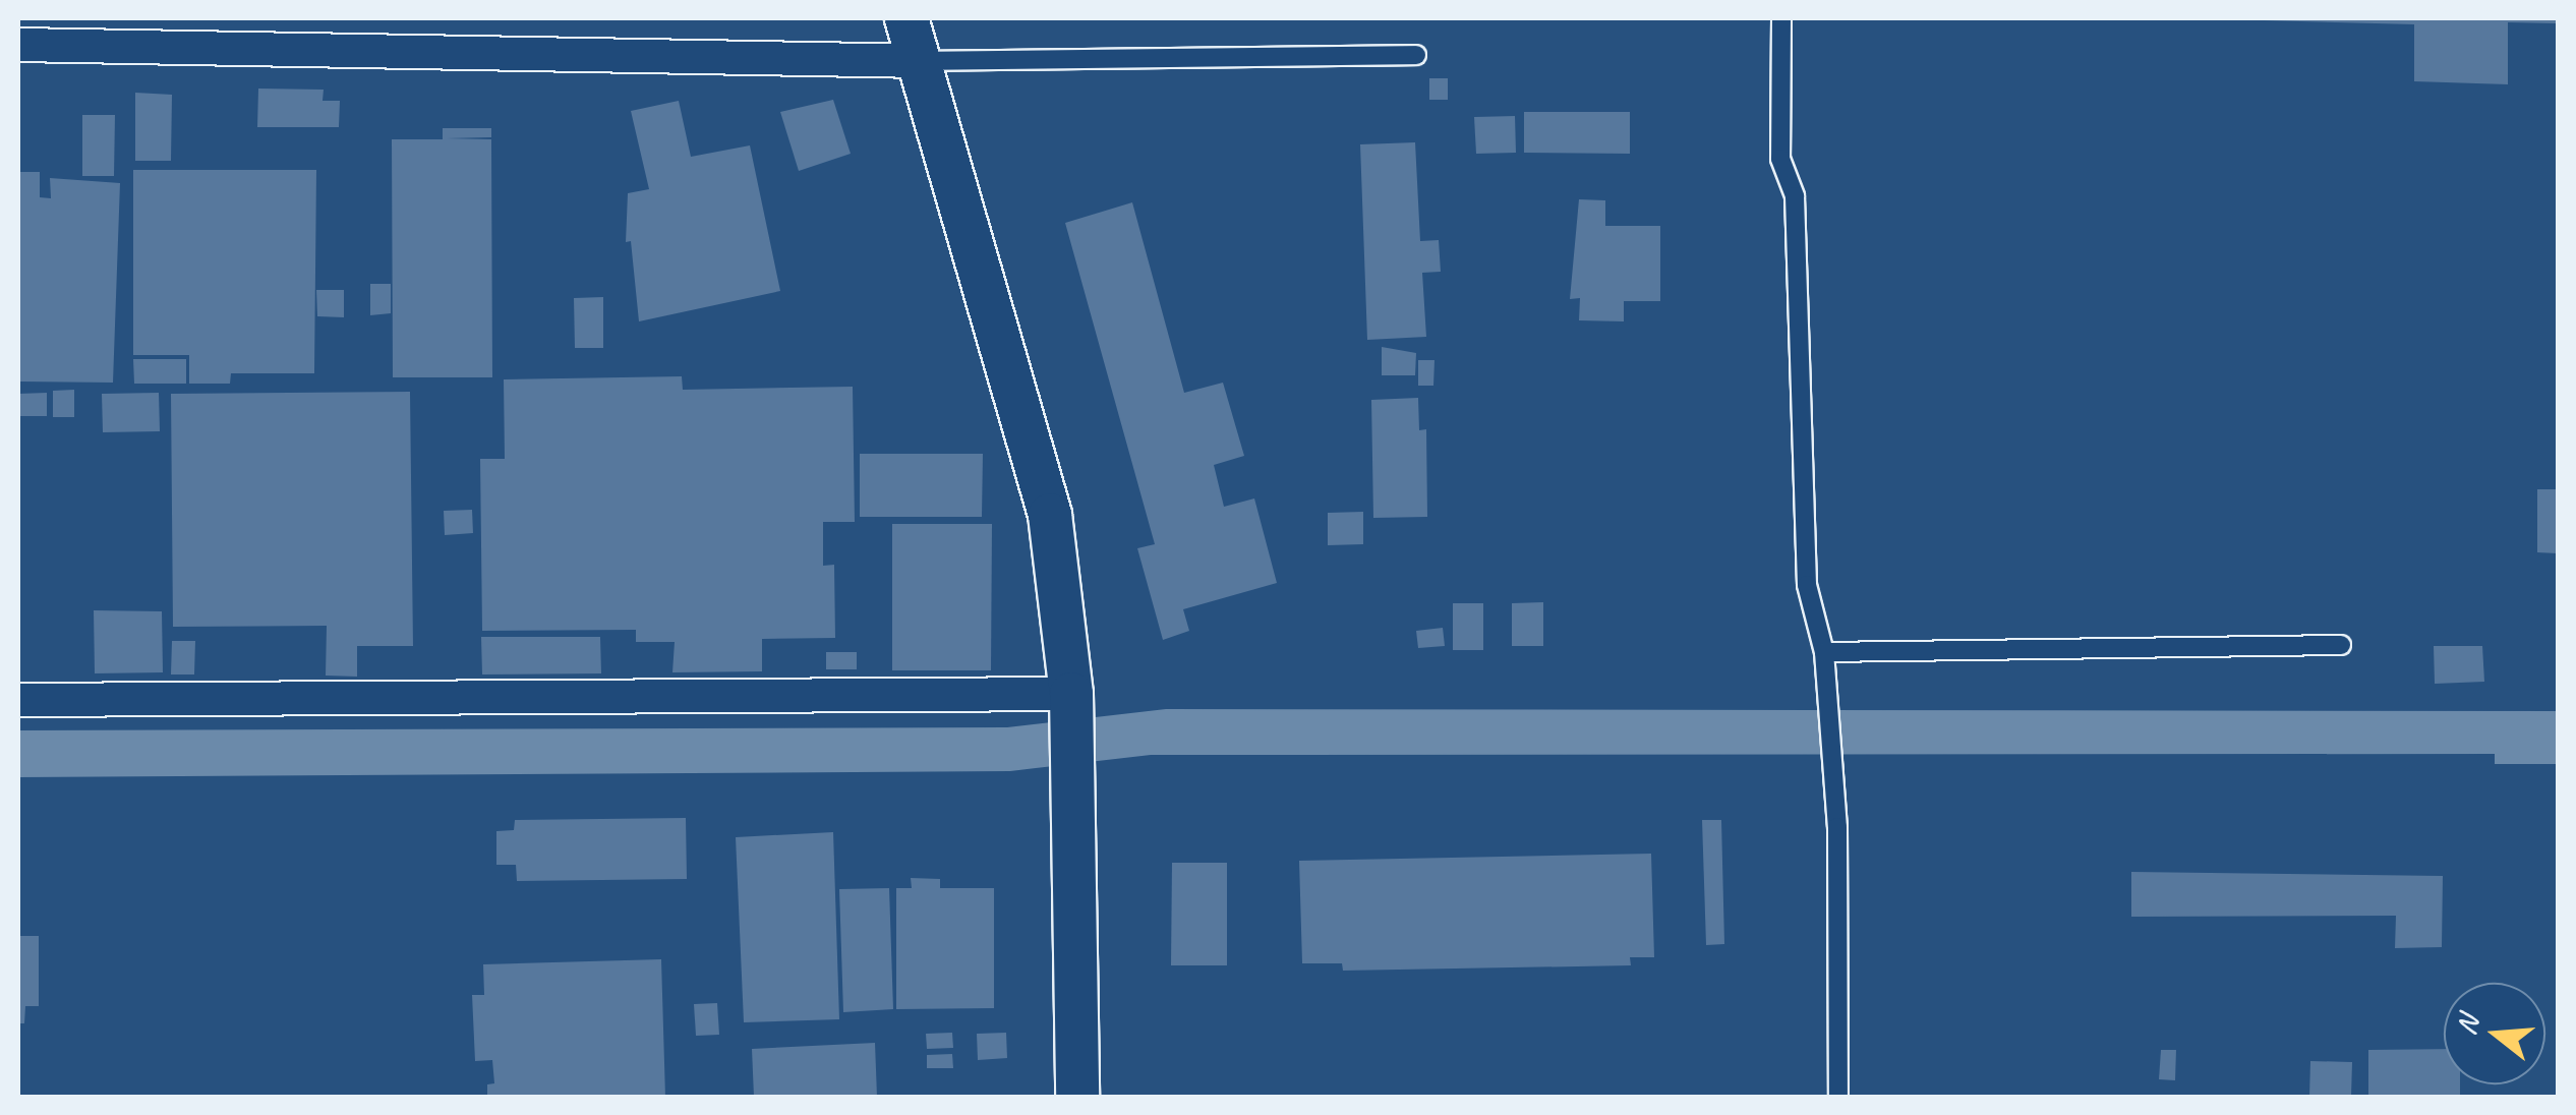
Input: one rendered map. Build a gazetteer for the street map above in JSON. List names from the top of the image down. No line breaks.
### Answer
{"north":"left"}
